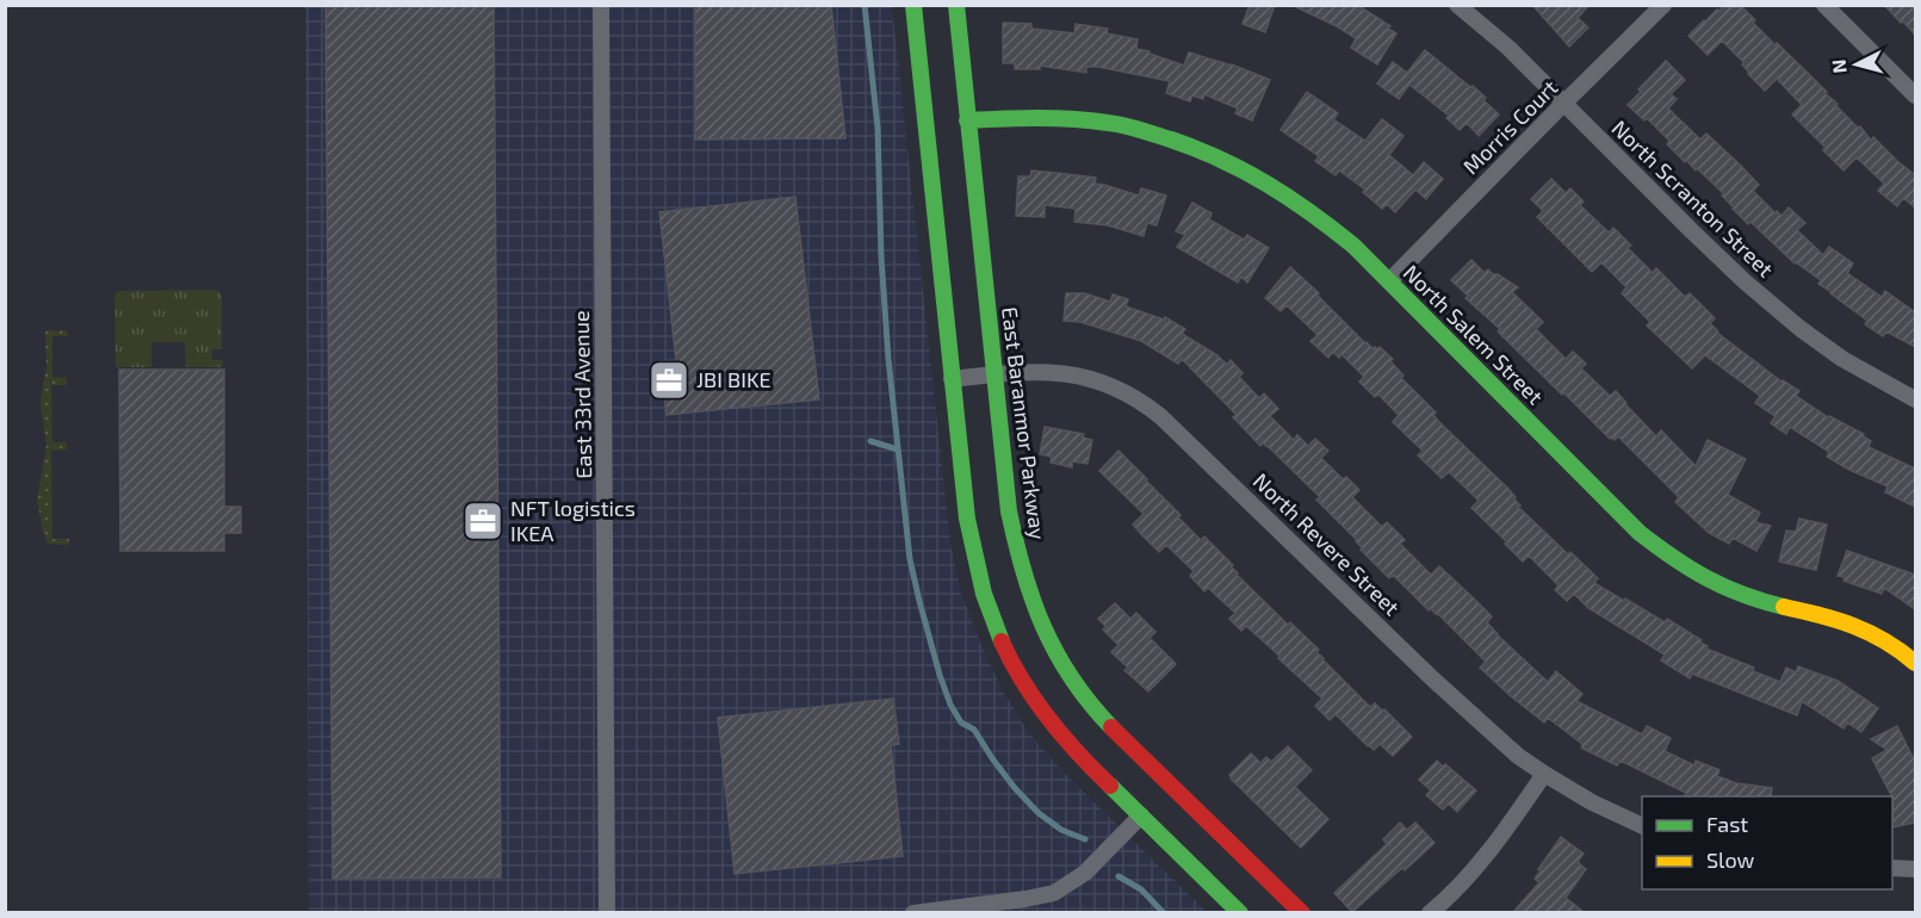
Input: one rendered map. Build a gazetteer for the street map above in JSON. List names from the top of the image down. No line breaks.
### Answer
{"streets":{"street":["Morris Court","North Scranton Street","North Salem Street","East 33rd Avenue","East Baranmor Parkway","North Revere Street"]},"crossings":[["Morris Court","North Scranton Street"],["Morris Court","North Salem Street"],["North Salem Street","East Baranmor Parkway"],["East Baranmor Parkway","North Revere Street"]],"places":{"office":["JBI BIKE","NFT logistics IKEA"]},"legend":["Fast","Slow"],"north":"left"}
